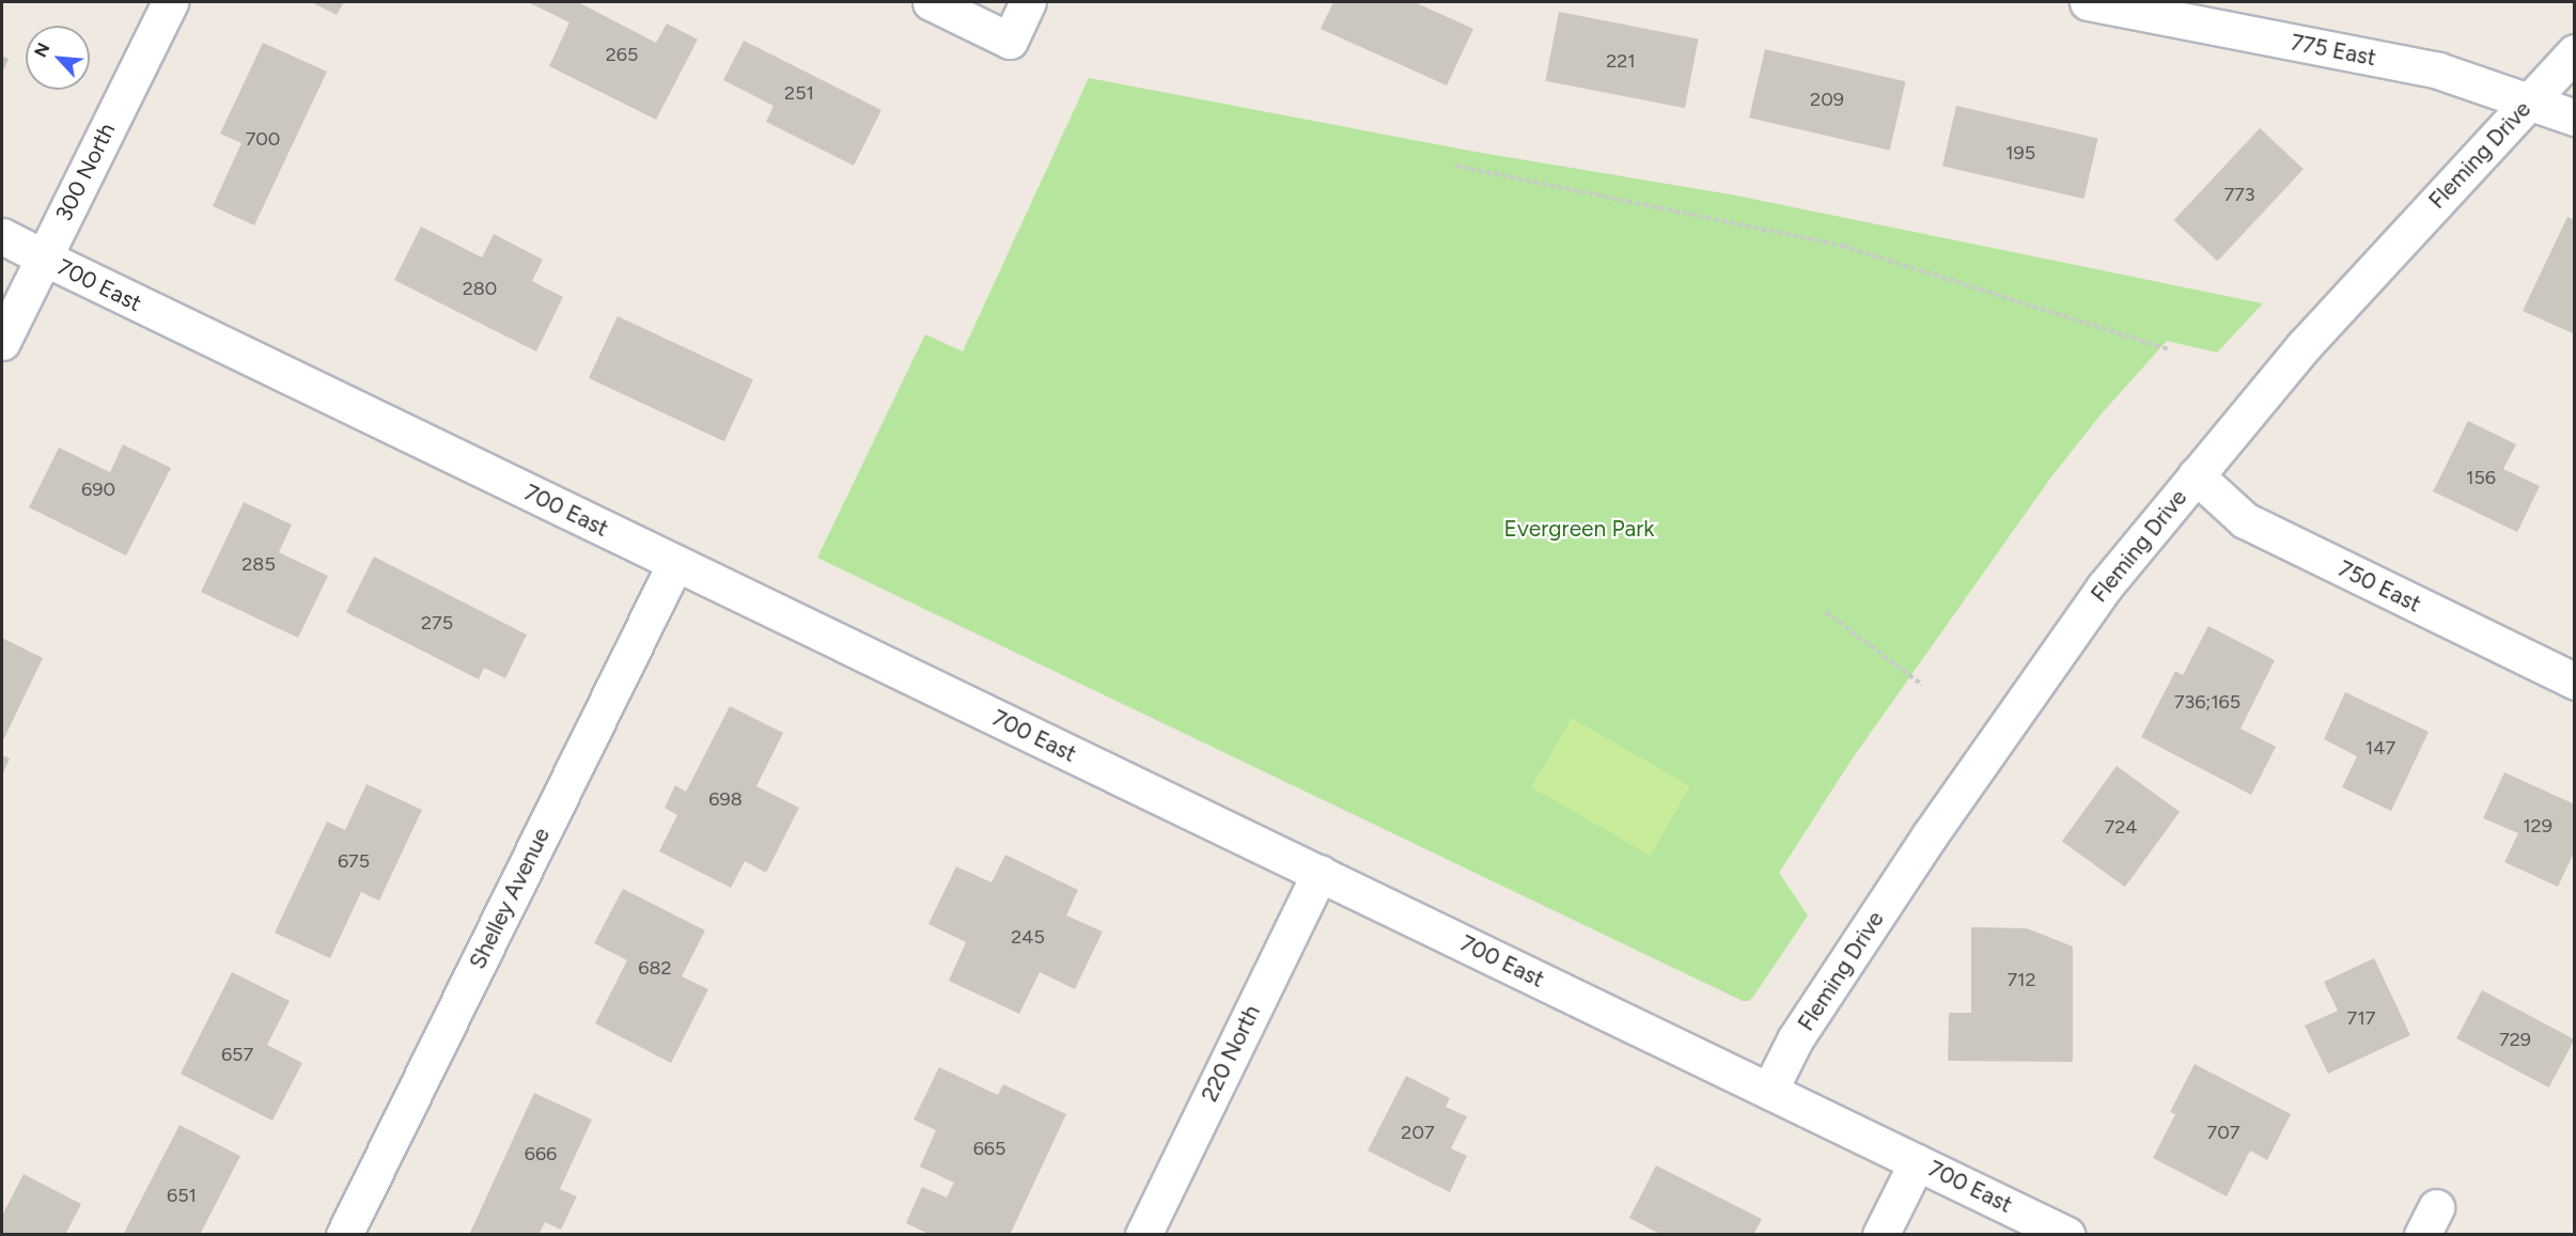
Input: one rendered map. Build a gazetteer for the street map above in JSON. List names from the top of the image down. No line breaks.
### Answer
{"streets":{"street":["775 East","Fleming Drive","300 North","700 East","750 East","Shelley Avenue","220 North"]},"crossings":[["775 East","Fleming Drive"],["Fleming Drive","700 East"],["Fleming Drive","750 East"],["300 North","700 East"],["700 East","Shelley Avenue"],["700 East","220 North"]],"parks":["Evergreen Park"],"house_numbers":["265","221","251","209","700","195","773","280","156","690","285","275","736;165","147","698","129","724","675","245","682","712","717","729","657","207","707","665","666","651"],"north":"top left"}
